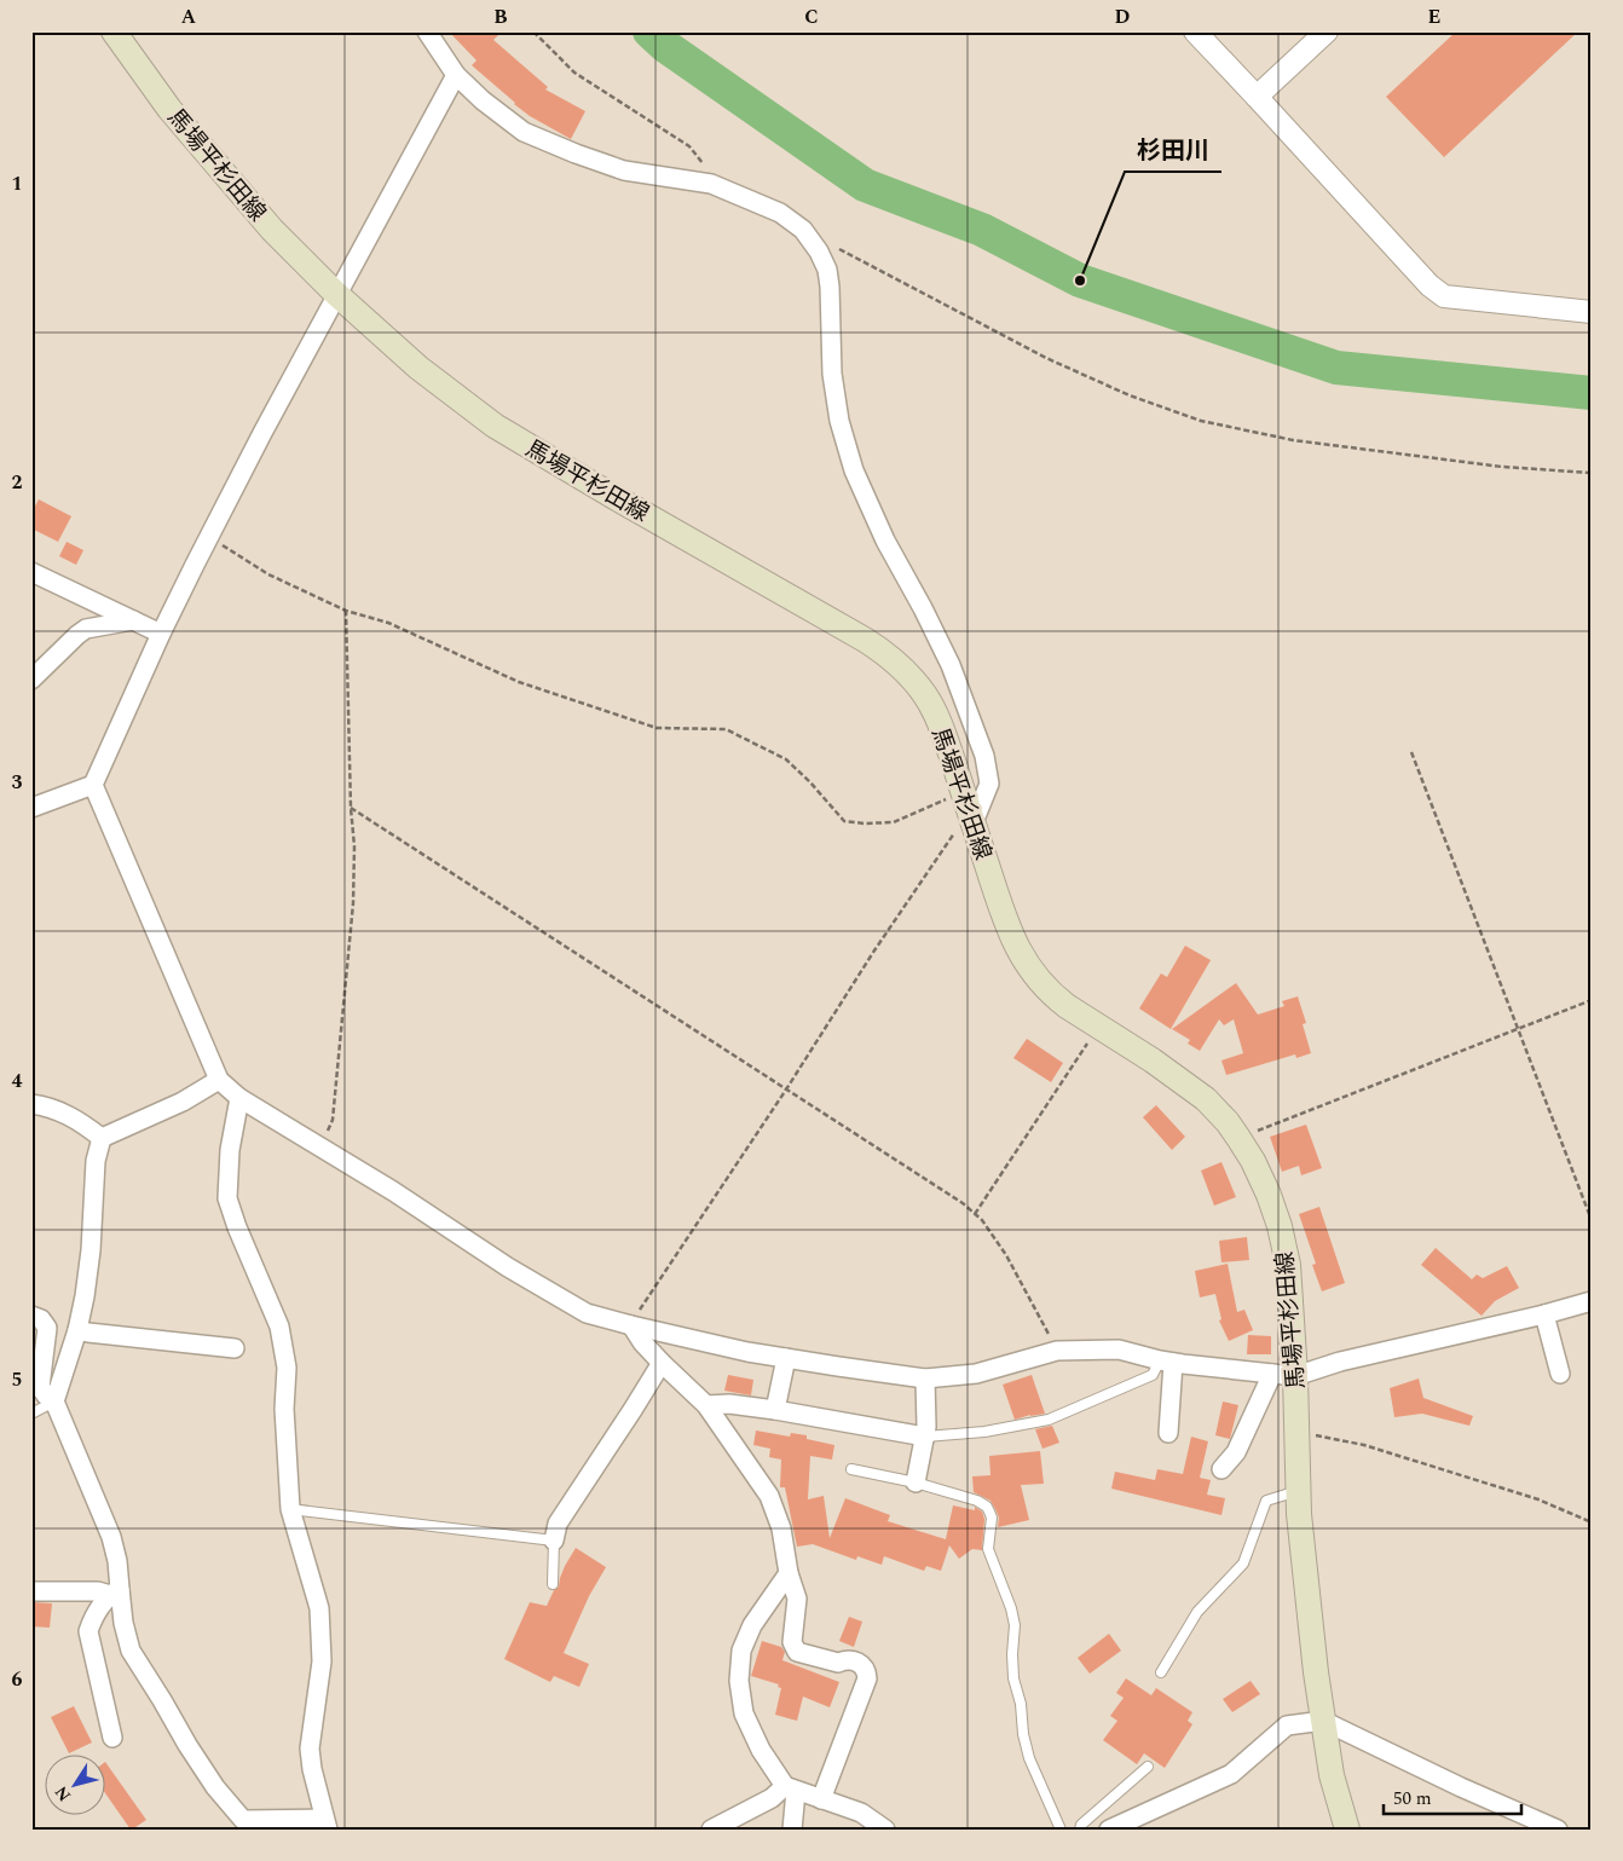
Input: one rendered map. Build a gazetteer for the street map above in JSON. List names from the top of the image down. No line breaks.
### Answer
{"streets":{"main road":["馬場平杉田線"]},"places":["杉田川"],"scale_bar":"50 m","north":"bottom left","grid":{"columns":["A","B","C","D","E"],"rows":["1","2","3","4","5","6"]}}
